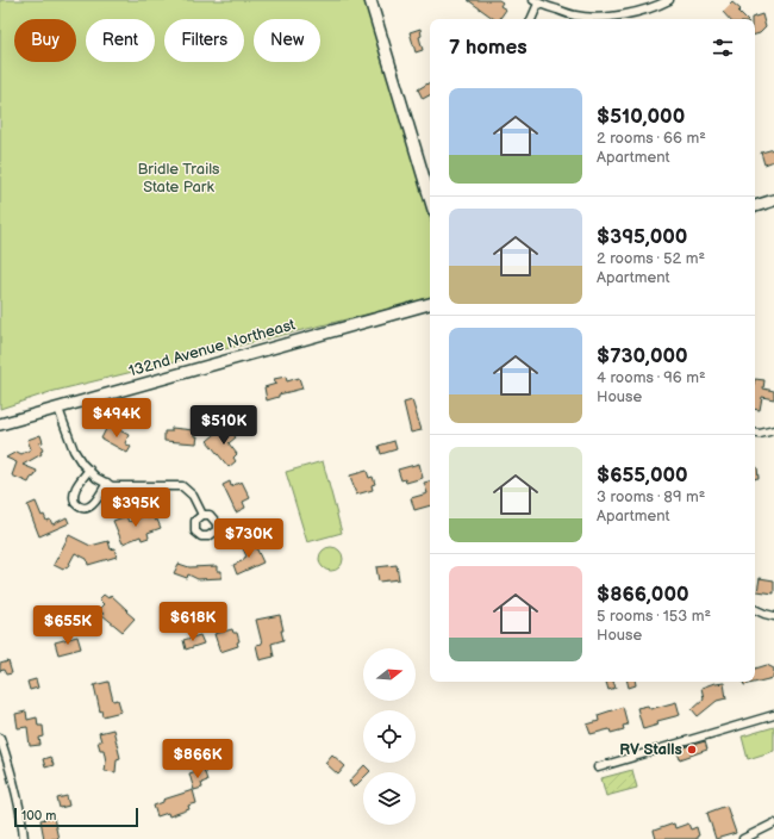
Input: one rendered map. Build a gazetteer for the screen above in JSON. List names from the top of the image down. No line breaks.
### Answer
{"streets":{"street":["132nd Avenue Northeast"]},"parks":["Bridle Trails State Park"],"places":["RV Stalls"],"scale_bar":"100 m","north":"right","page":{"chip":["Buy","Rent","Filters","New"],"heading":"7 homes","list":[{"name":"$510,000","note":"2 rooms · 66 m² · Apartment"},{"name":"$395,000","note":"2 rooms · 52 m² · Apartment"},{"name":"$730,000","note":"4 rooms · 96 m² · House"},{"name":"$655,000","note":"3 rooms · 89 m² · Apartment"},{"name":"$866,000","note":"5 rooms · 153 m² · House"}],"price":["$494K","$510K","$395K","$730K","$618K","$655K","$866K"],"scale":"100 m"}}
